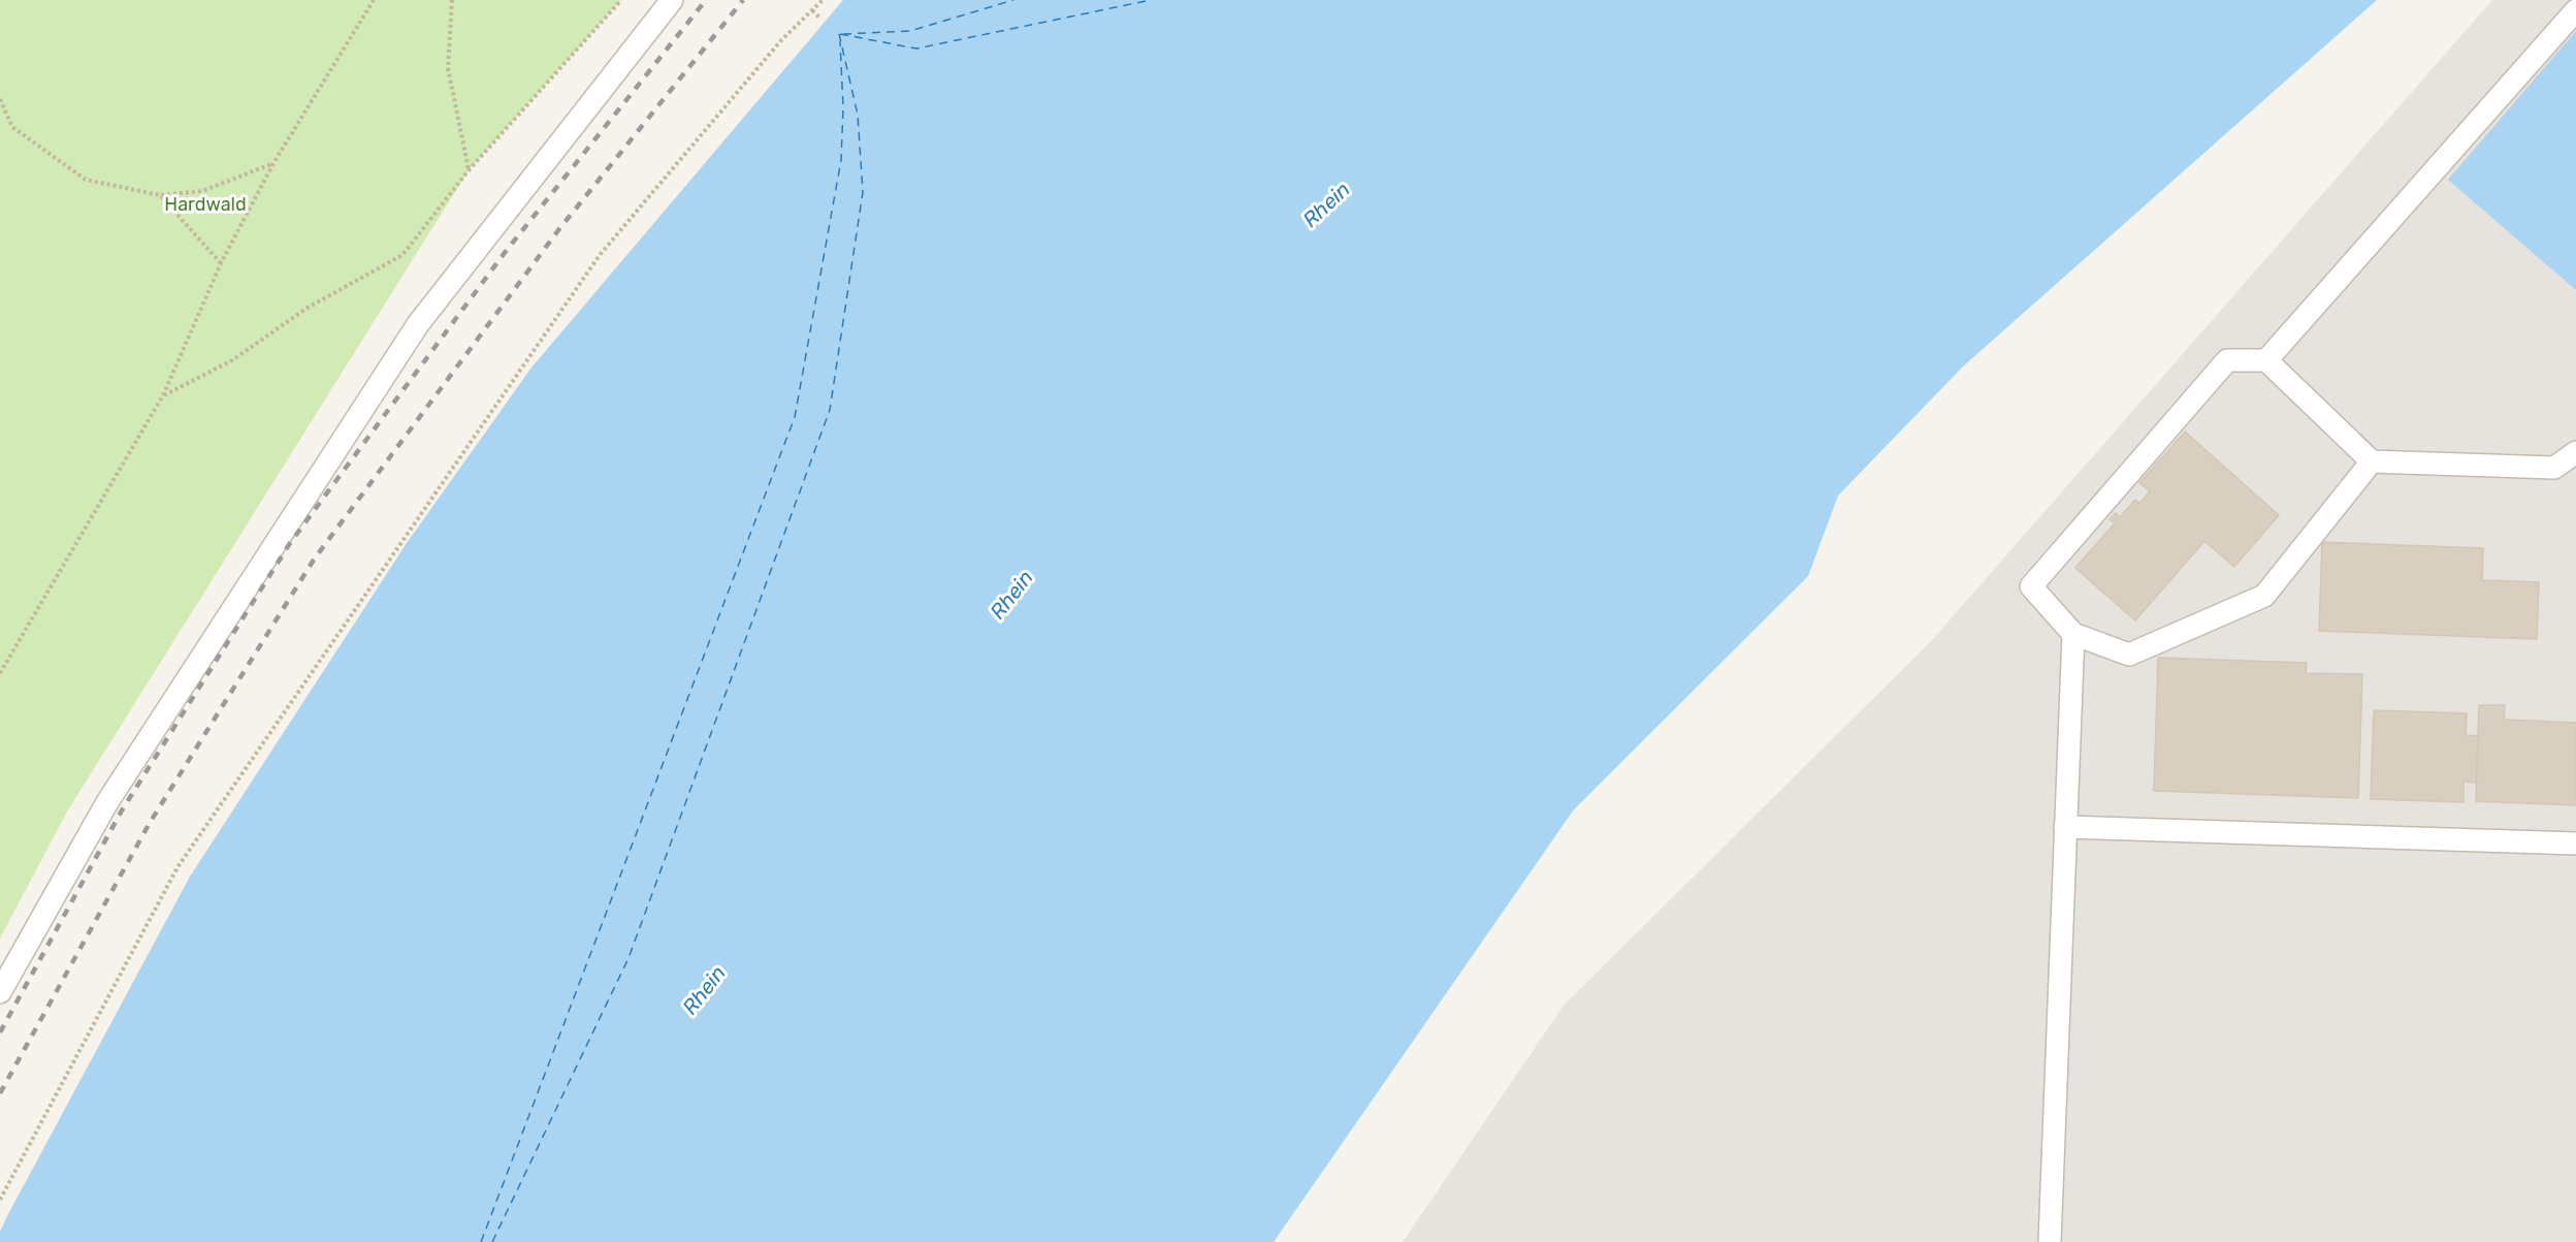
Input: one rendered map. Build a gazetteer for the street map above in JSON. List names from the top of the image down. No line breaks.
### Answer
{"water":["Rhein"],"parks":["Hardwald"]}
